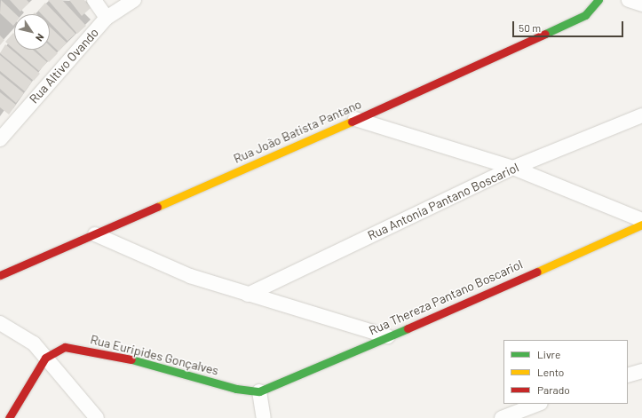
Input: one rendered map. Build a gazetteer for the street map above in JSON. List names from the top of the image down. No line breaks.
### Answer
{"streets":{"street":["Rua Altivo Ovando","Rua João Batista Pantano","Rua Antonia Pantano Boscariol","Rua Thereza Pantano Boscariol","Rua Euripides Gonçalves"]},"crossings":[["Rua Thereza Pantano Boscariol","Rua Euripides Gonçalves"]],"legend":["Livre","Lento","Parado"],"scale_bar":"50 m","north":"bottom right"}
